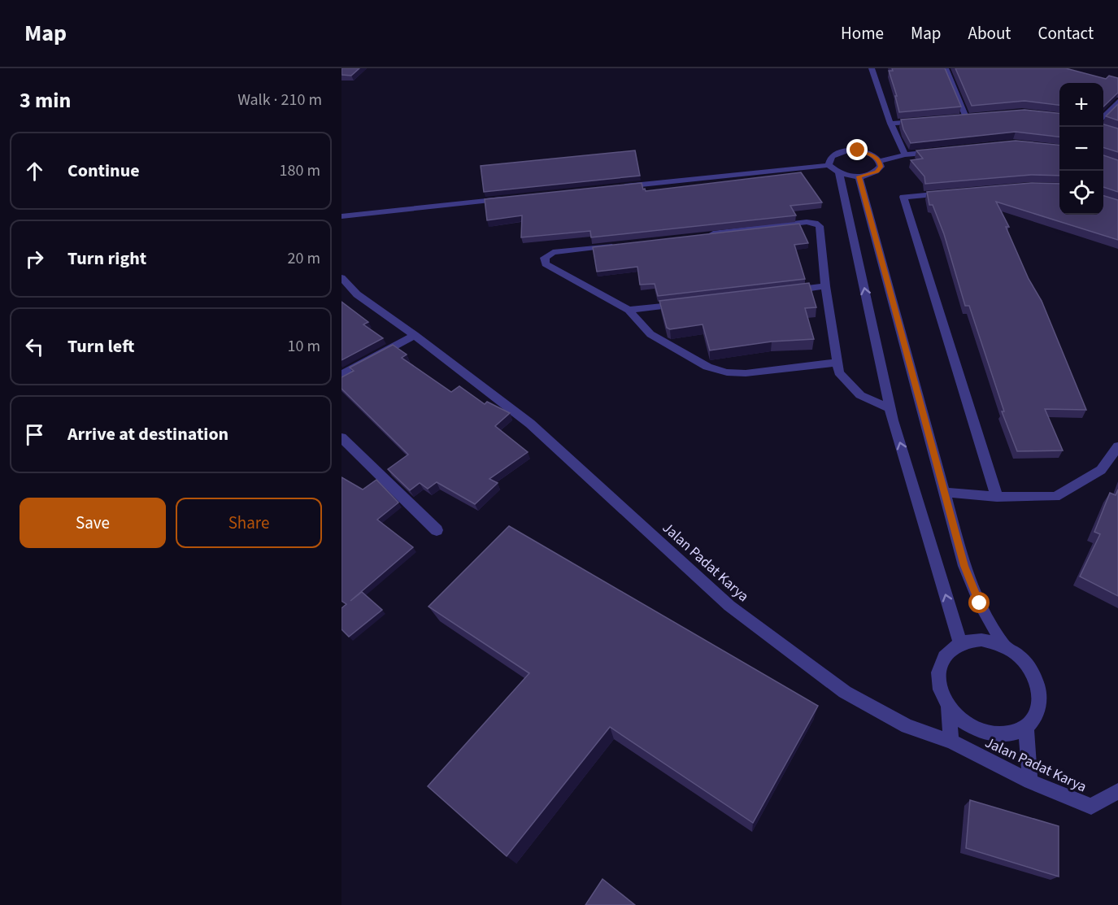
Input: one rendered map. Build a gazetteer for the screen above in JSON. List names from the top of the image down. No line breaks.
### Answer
{"streets":{"street":["Jalan Padat Karya"]},"page":{"header":"Map","nav":["Home","Map","About","Contact"],"heading":["3 min","Walk · 210 m"],"map_buttons":["+","−"],"list":[["Continue","180 m"],["Turn right","20 m"],["Turn left","10 m"],"Arrive at destination"],"buttons":["Save","Share"]}}
